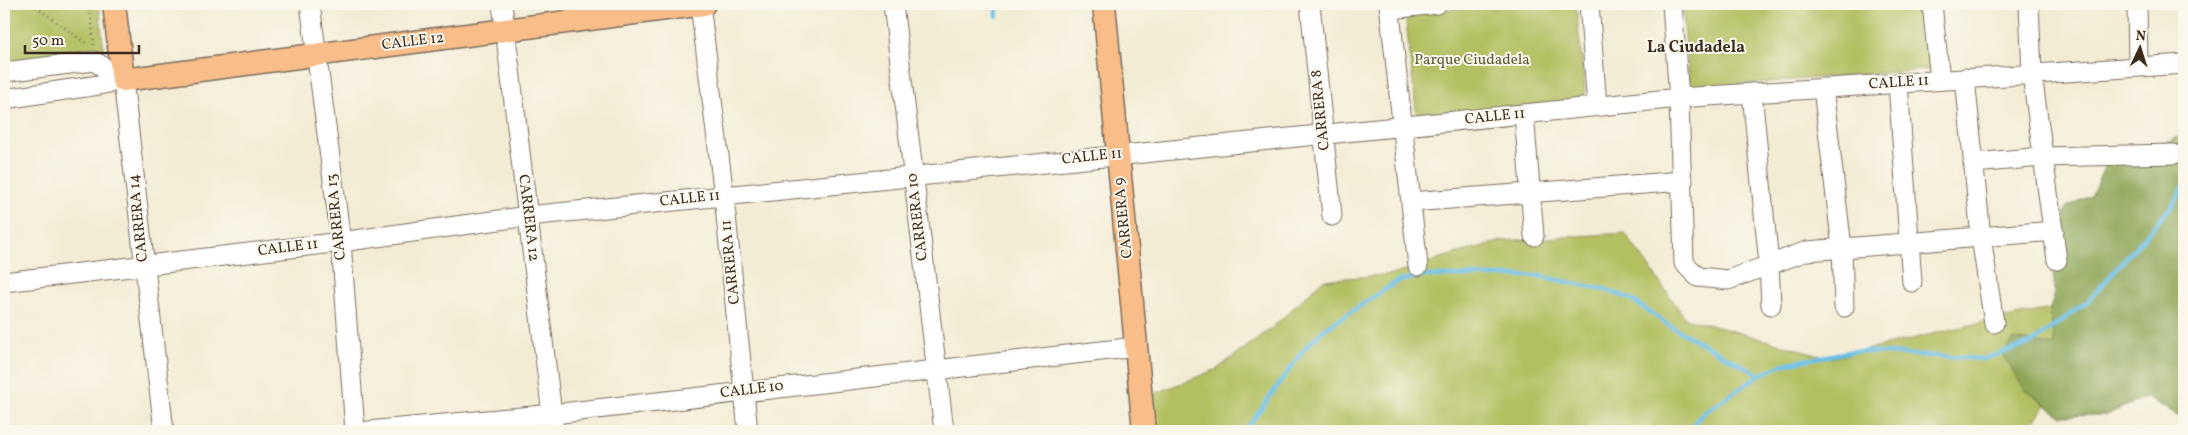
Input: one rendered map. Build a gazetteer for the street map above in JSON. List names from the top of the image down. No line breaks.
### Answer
{"streets":{"main road":["CALLE 12","CARRERA 14","CARRERA 9"],"street":["CALLE 11","CARRERA 8","CARRERA 13","CARRERA 10","CARRERA 12","CARRERA 11","CALLE 10"]},"crossings":[["CALLE 12","CARRERA 13"],["CALLE 12","CARRERA 14"],["CALLE 12","CARRERA 12"],["CALLE 12","CARRERA 11"],["CALLE 11","CARRERA 8"],["CALLE 11","CARRERA 13"],["CALLE 11","CARRERA 10"],["CALLE 11","CARRERA 14"],["CALLE 11","CARRERA 12"],["CALLE 11","CARRERA 9"],["CALLE 11","CARRERA 11"],["CARRERA 10","CALLE 10"],["CARRERA 12","CALLE 10"],["CARRERA 9","CALLE 10"],["CARRERA 11","CALLE 10"]],"districts":["La Ciudadela"],"parks":["Parque Ciudadela"],"scale_bar":"50 m","north":"top"}
